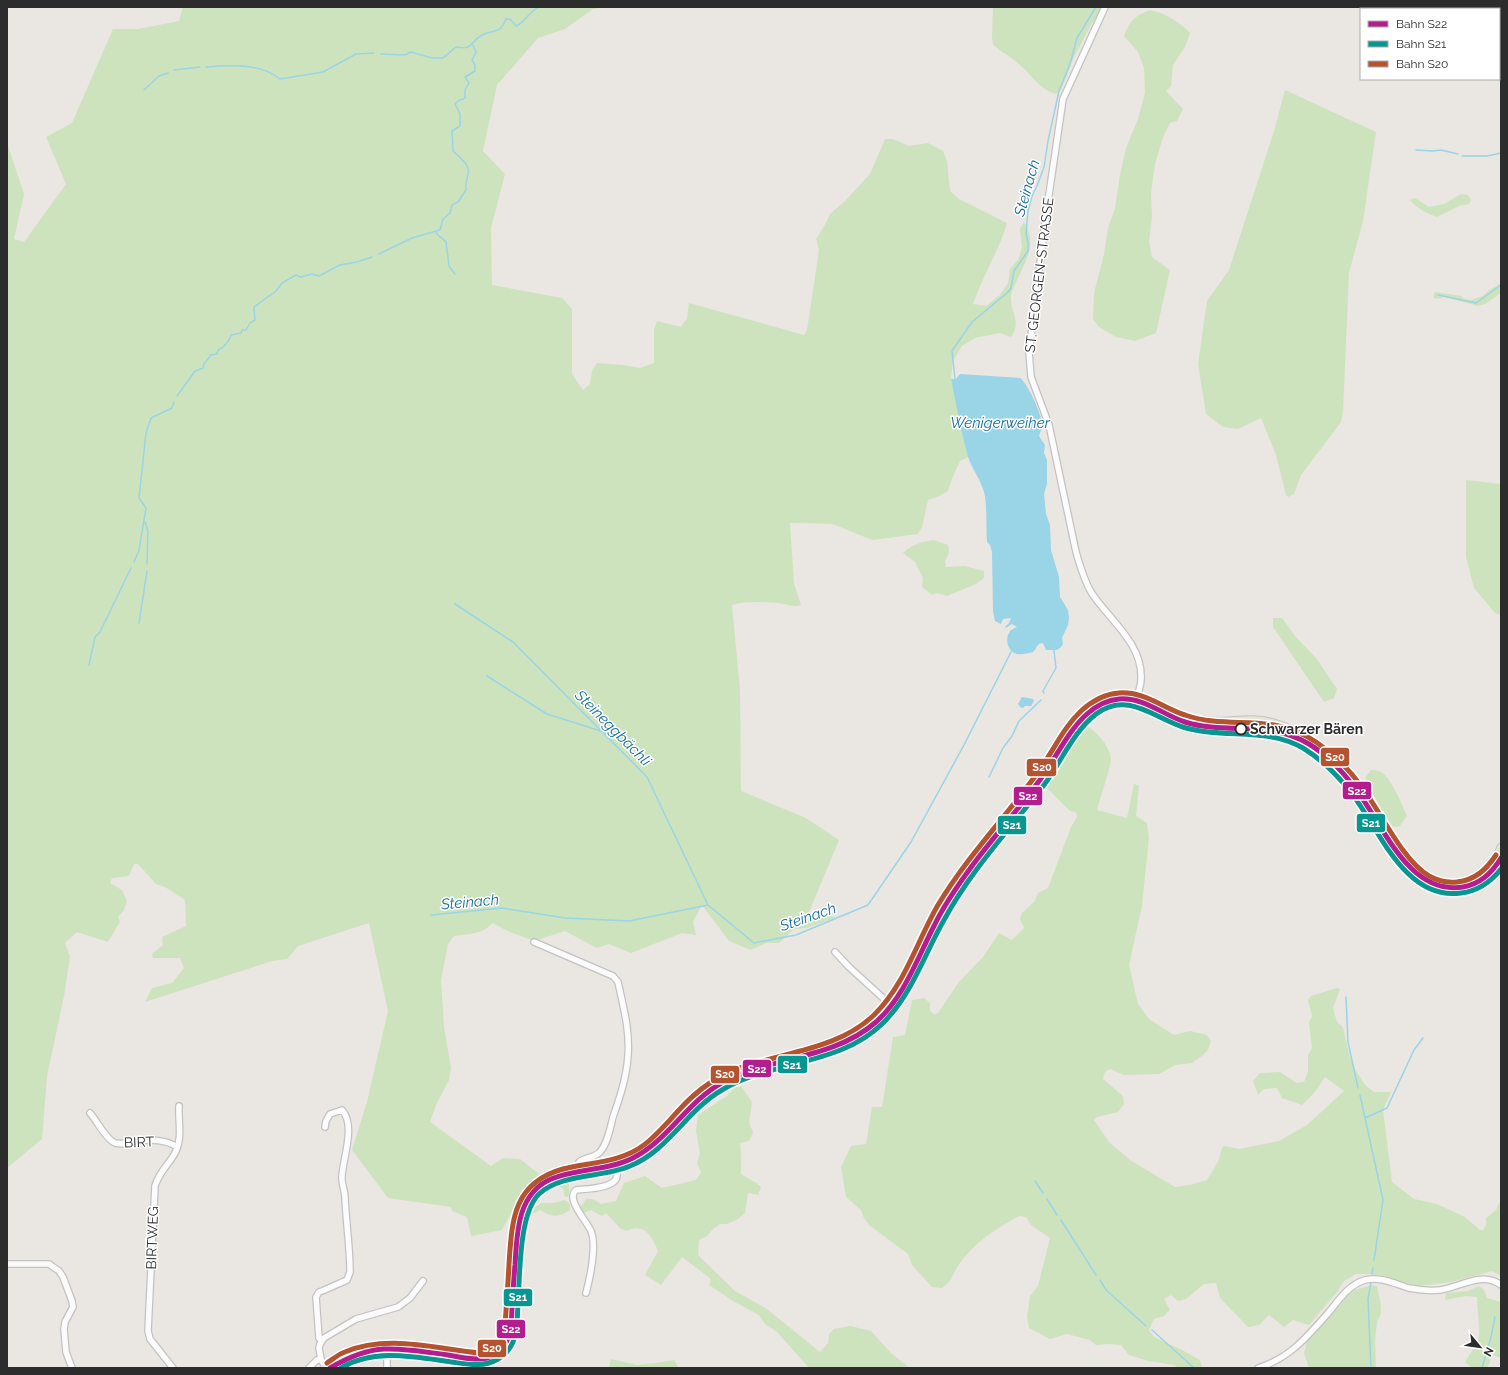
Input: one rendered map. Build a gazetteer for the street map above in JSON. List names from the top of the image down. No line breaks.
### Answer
{"streets":{"street":["ST. GEORGEN-STRASSE","BIRT","BIRTWEG"]},"crossings":[["BIRT","BIRTWEG"]],"water":["Steinach","Wenigerweiher","Steineggbächli"],"places":["Schwarzer Bären"],"lines":["rail line S20","rail line S22","rail line S21"],"legend":["Bahn S22","Bahn S21","Bahn S20"],"north":"bottom right"}
